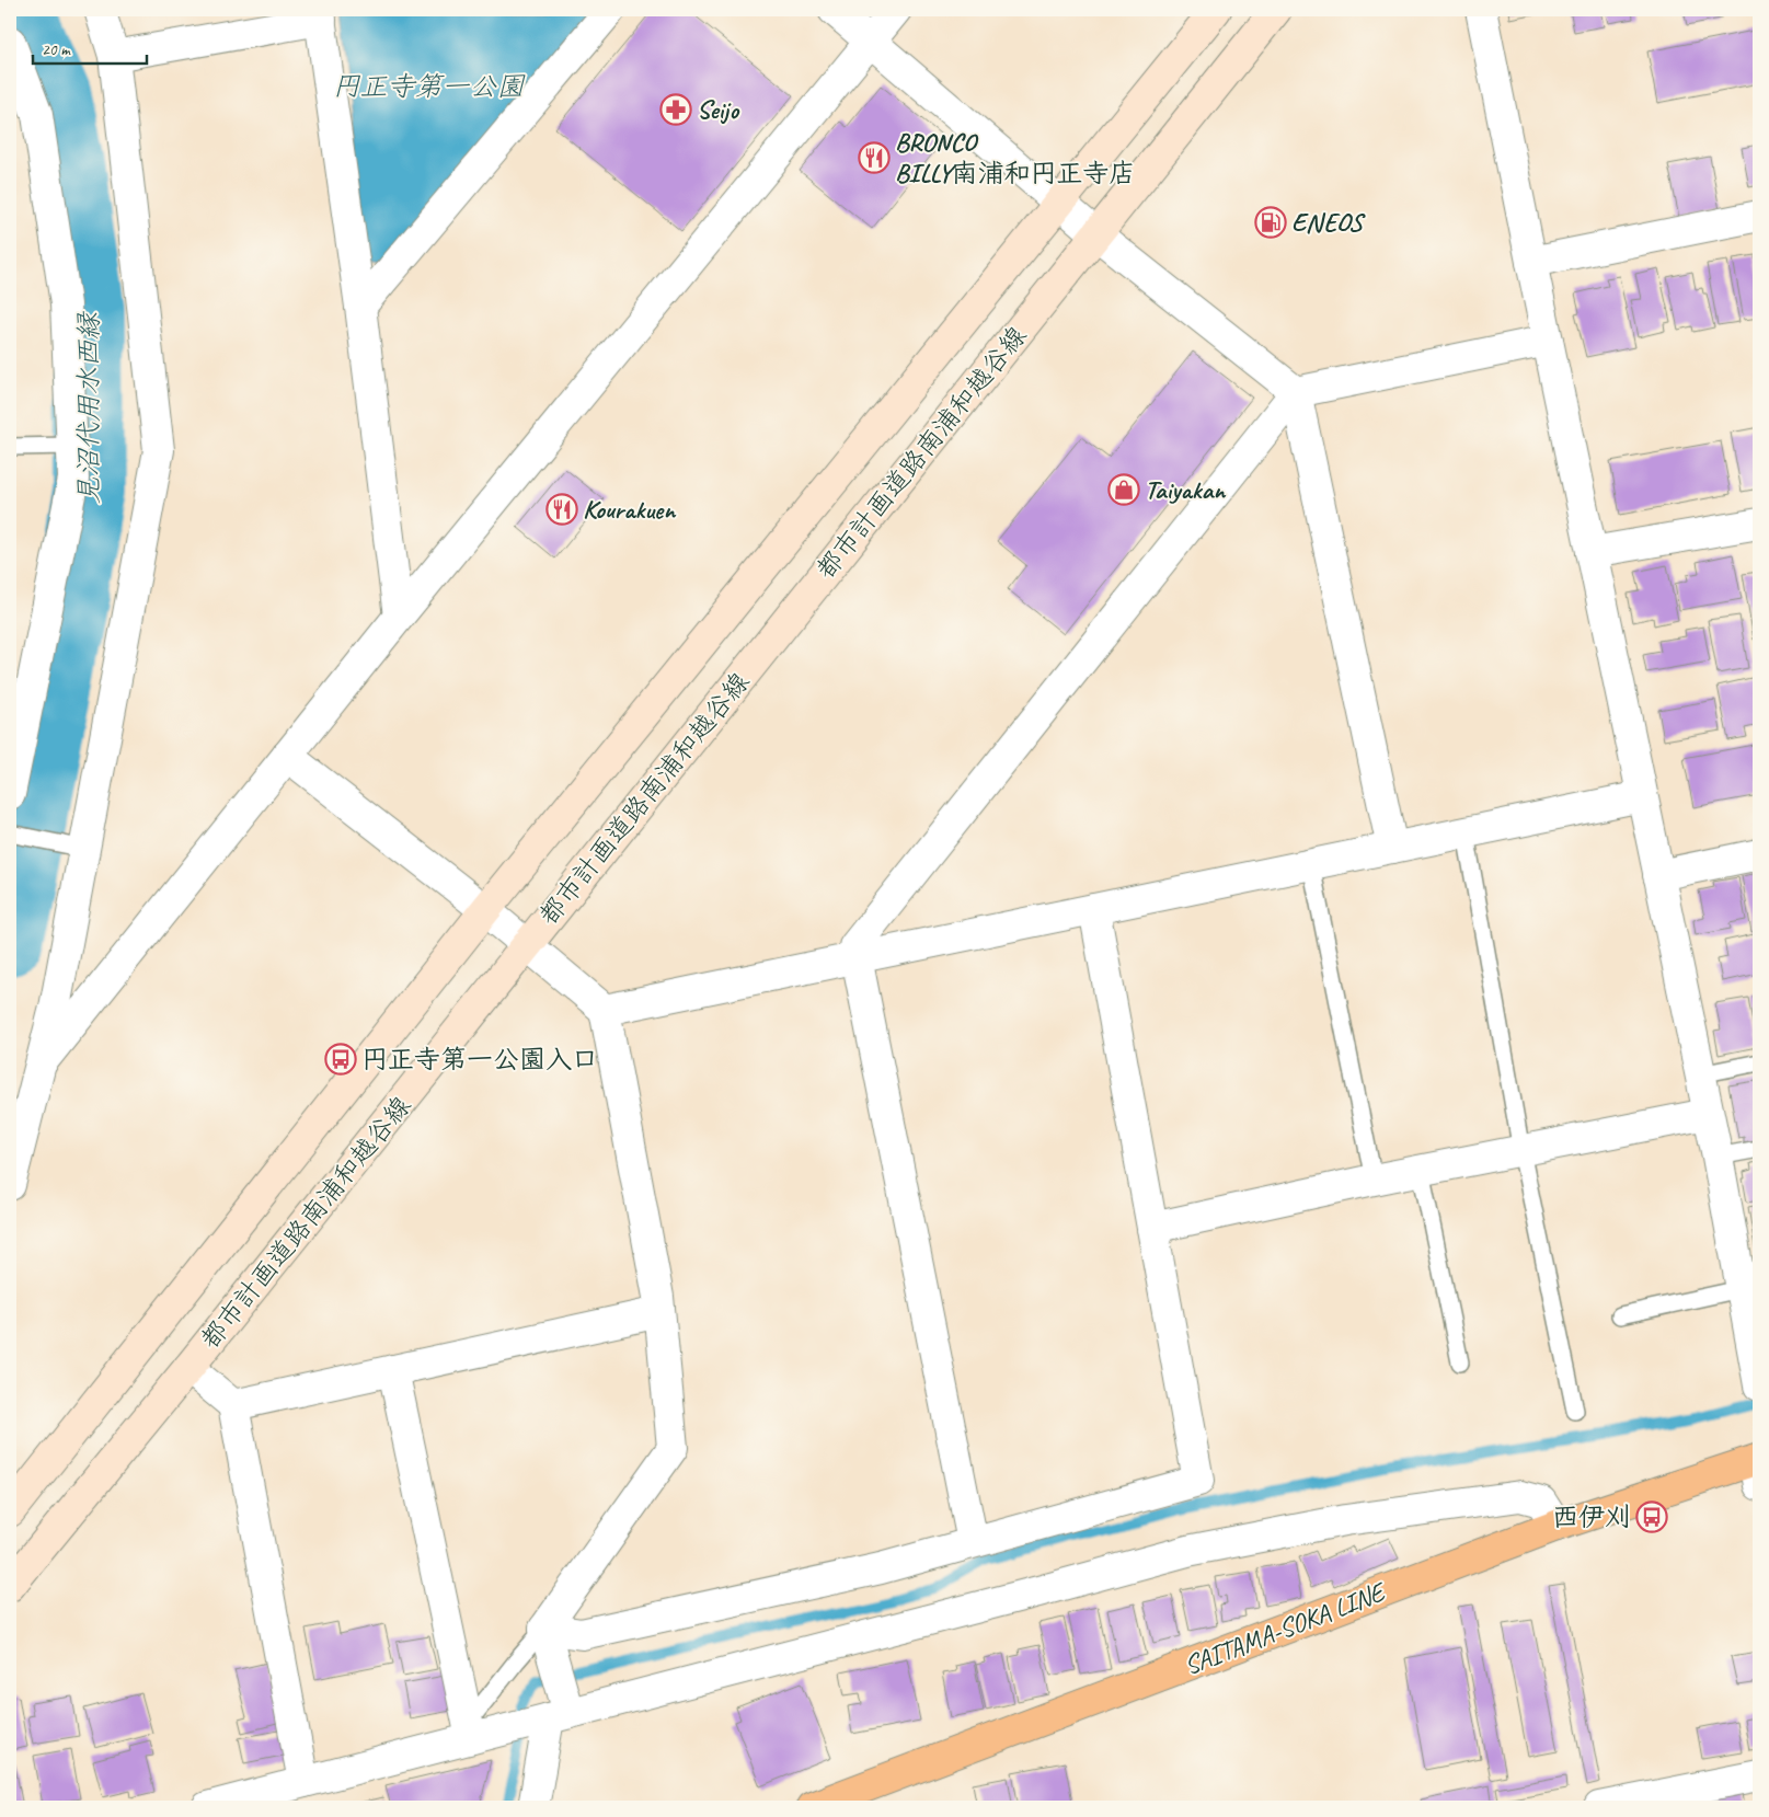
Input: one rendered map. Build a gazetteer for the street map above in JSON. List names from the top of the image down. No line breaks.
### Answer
{"streets":{"main road":["SAITAMA-SOKA LINE"],"street":["都市計画道路南浦和越谷線"]},"water":["円正寺第一公園","見沼代用水西縁"],"places":{"pharmacy":["Seijo"],"restaurant":["BRONCO BILLY南浦和円正寺店","Kourakuen"],"fuel station":["ENEOS"],"shop":["Taiyakan"],"bus stop":["円正寺第一公園入口","西伊刈"]},"scale_bar":"20 m"}
